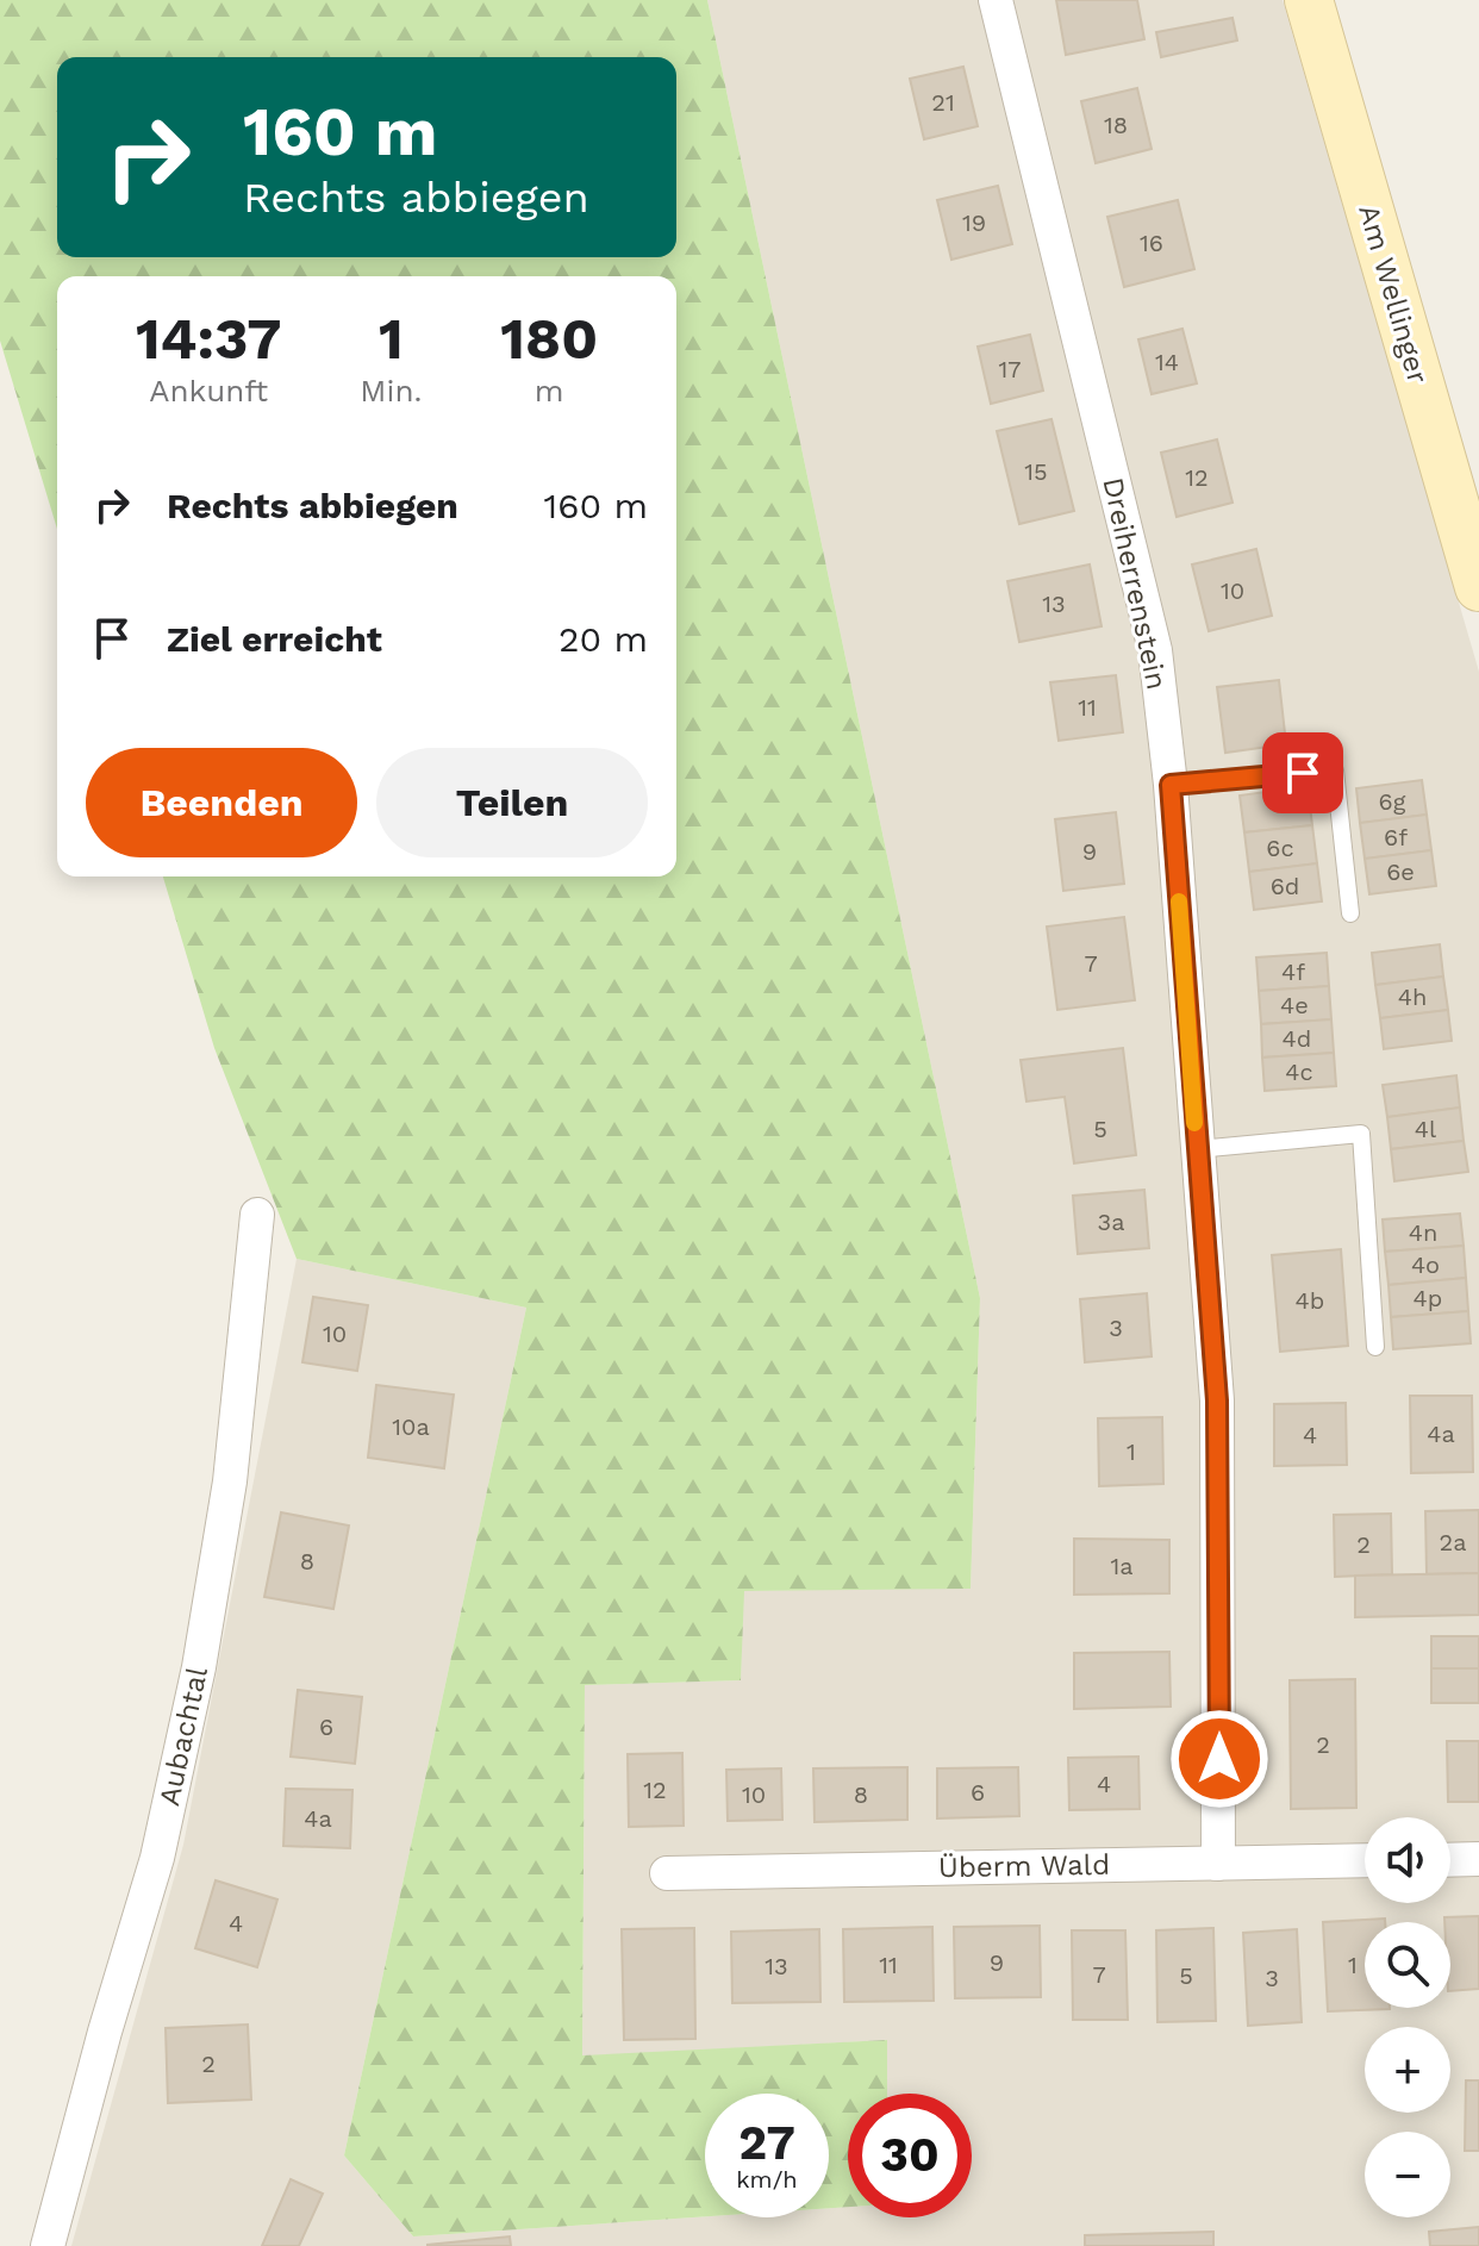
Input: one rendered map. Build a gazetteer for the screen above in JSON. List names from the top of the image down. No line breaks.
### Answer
{"streets":{"main road":["Am Wellinger"],"street":["Dreiherrenstein","Aubachtal","Überm Wald"]},"crossings":[["Dreiherrenstein","Überm Wald"]],"house_numbers":["21","18","19","16","14","17","15","12","10","13","11","6g","6f","6c","9","6e","6d","7","4f","4h","4e","4d","4c","5","4l","3a","4n","4o","4p","4b","3","10","10a","4a","4","1","2a","2","8","1a","6","2","4","12","6","10","8","4a","4","9","11","1","13","7","5","3","2"],"page":{"turn":["160 m","Rechts abbiegen"],"eta":["14:37","Ankunft","1","Min.","180","m"],"list":[{"name":"Rechts abbiegen","value":"160 m"},{"name":"Ziel erreicht","value":"20 m"}],"buttons":["Beenden","Teilen"],"map_buttons":["+","−"],"speed":"27 km/h","limit":"30"}}
